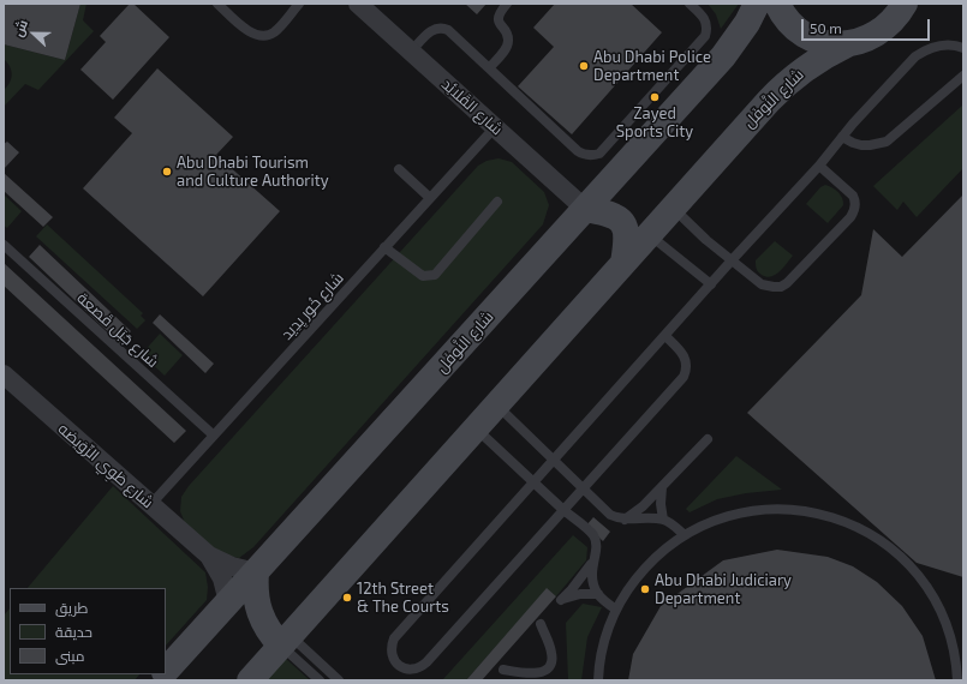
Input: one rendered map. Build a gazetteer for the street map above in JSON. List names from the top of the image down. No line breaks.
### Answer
{"streets":{"street":["شارع النَّوفَل","شارع القَلائِد","شارع طَوِي الرِّوَيضه"],"lane":["شارع خُور يِدِيد","شارع جَبَل قَصعة"]},"crossings":[["شارع النَّوفَل","شارع القَلائِد"],["شارع النَّوفَل","شارع طَوِي الرِّوَيضه"],["شارع القَلائِد","شارع خُور يِدِيد"],["شارع خُور يِدِيد","شارع جَبَل قَصعة"],["شارع خُور يِدِيد","شارع طَوِي الرِّوَيضه"]],"places":["Abu Dhabi Police Department","Zayed Sports City","Abu Dhabi Tourism and Culture Authority","Abu Dhabi Judiciary Department","12th Street & The Courts"],"legend":["طريق","حديقة","مبنى"],"scale_bar":"50 m","north":"left"}
